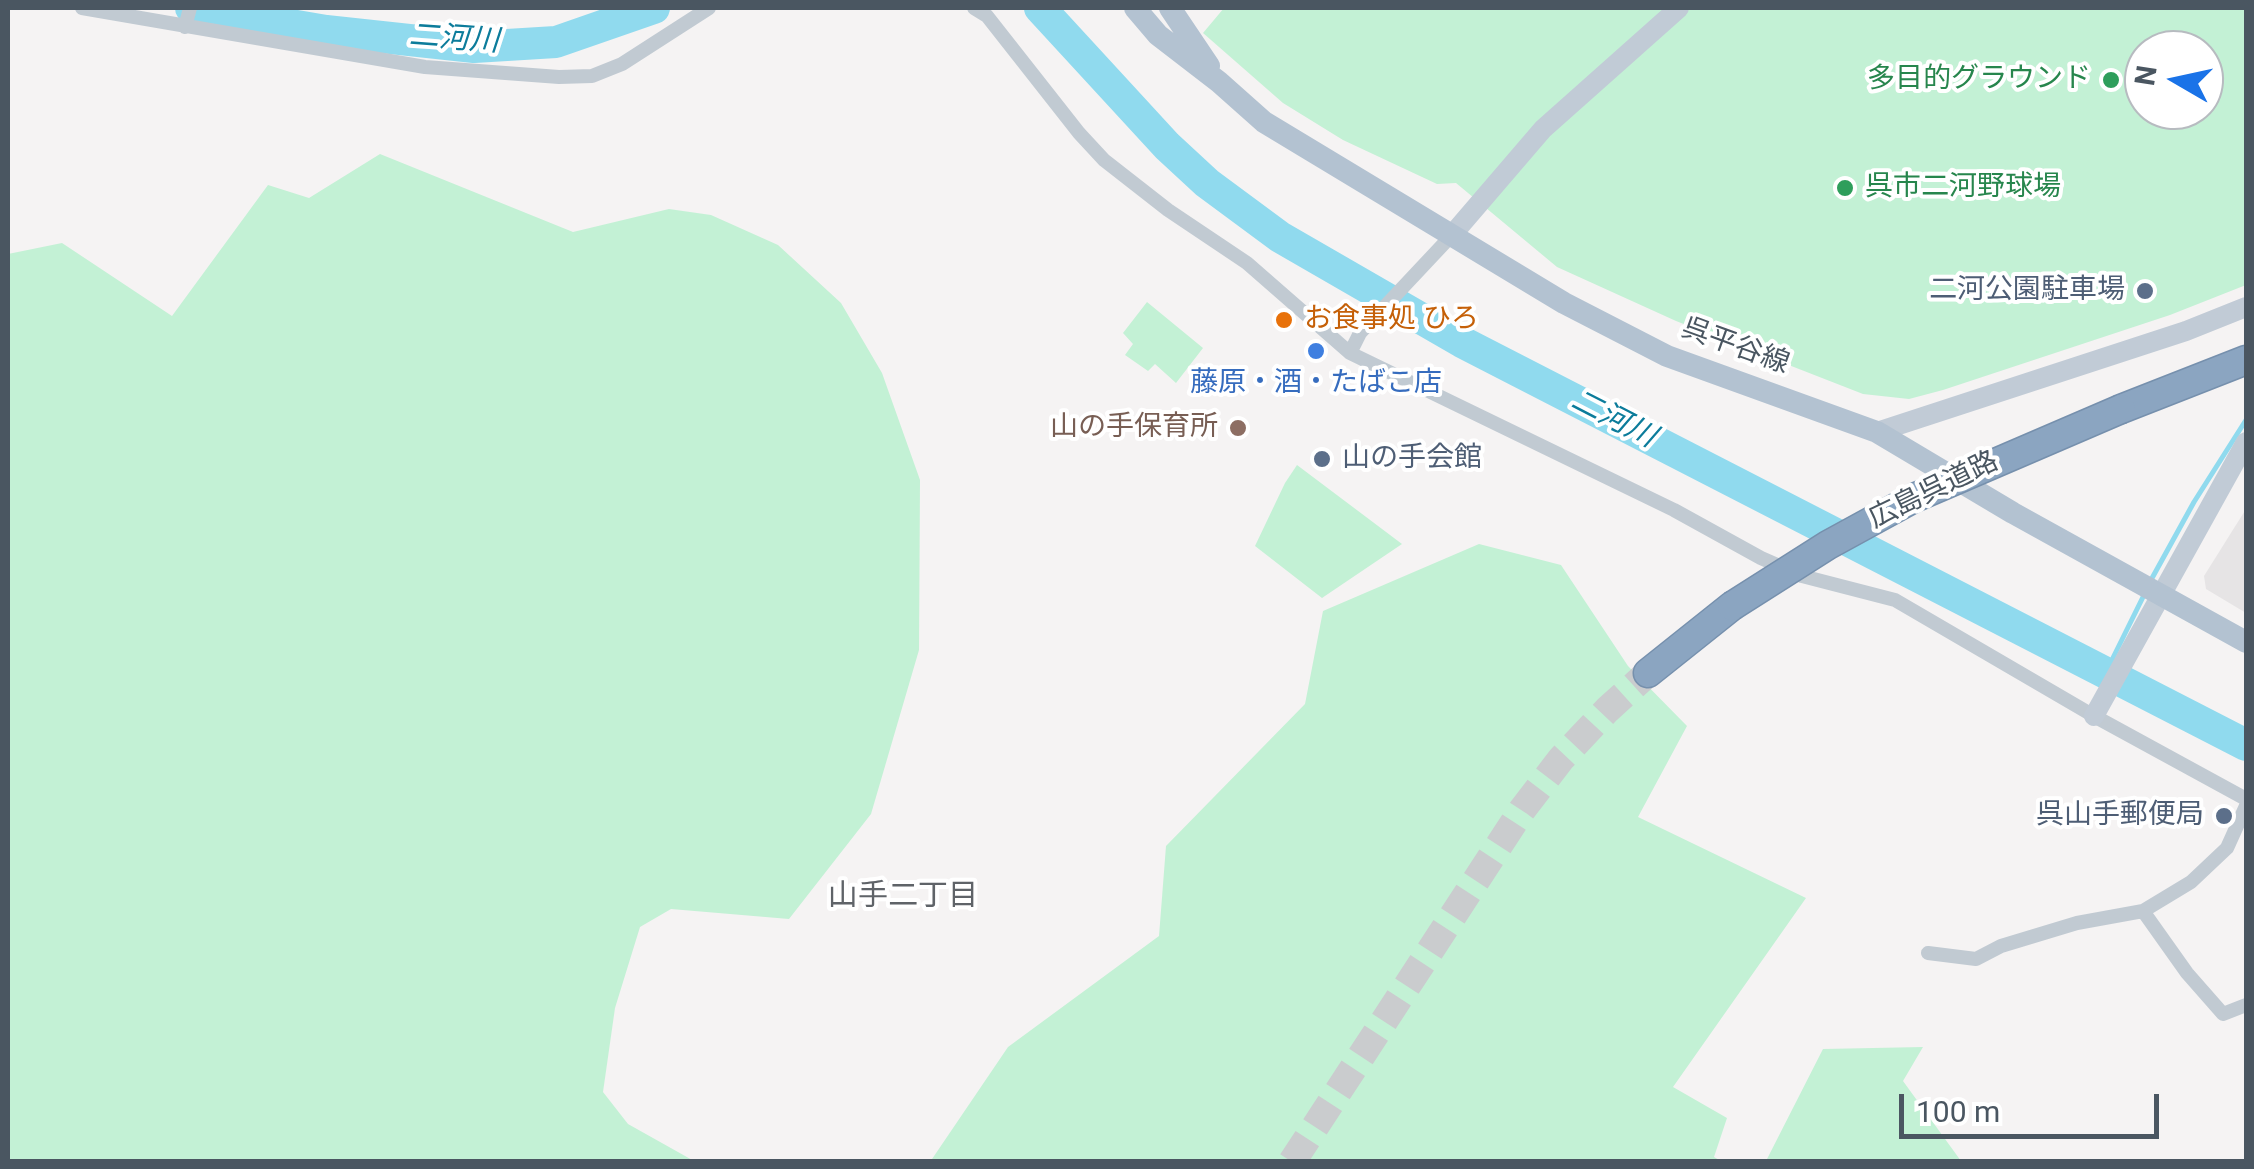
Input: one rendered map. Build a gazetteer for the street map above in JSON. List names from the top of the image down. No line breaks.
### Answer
{"streets":{"highway":["広島呉道路"],"main road":["呉平谷線"]},"districts":["山手二丁目"],"water":["二河川"],"places":["多目的グラウンド","呉市二河野球場","二河公園駐車場","お食事処 ひろ","藤原・酒・たばこ店","山の手保育所","山の手会館","呉山手郵便局"],"scale_bar":"100 m","north":"left"}
